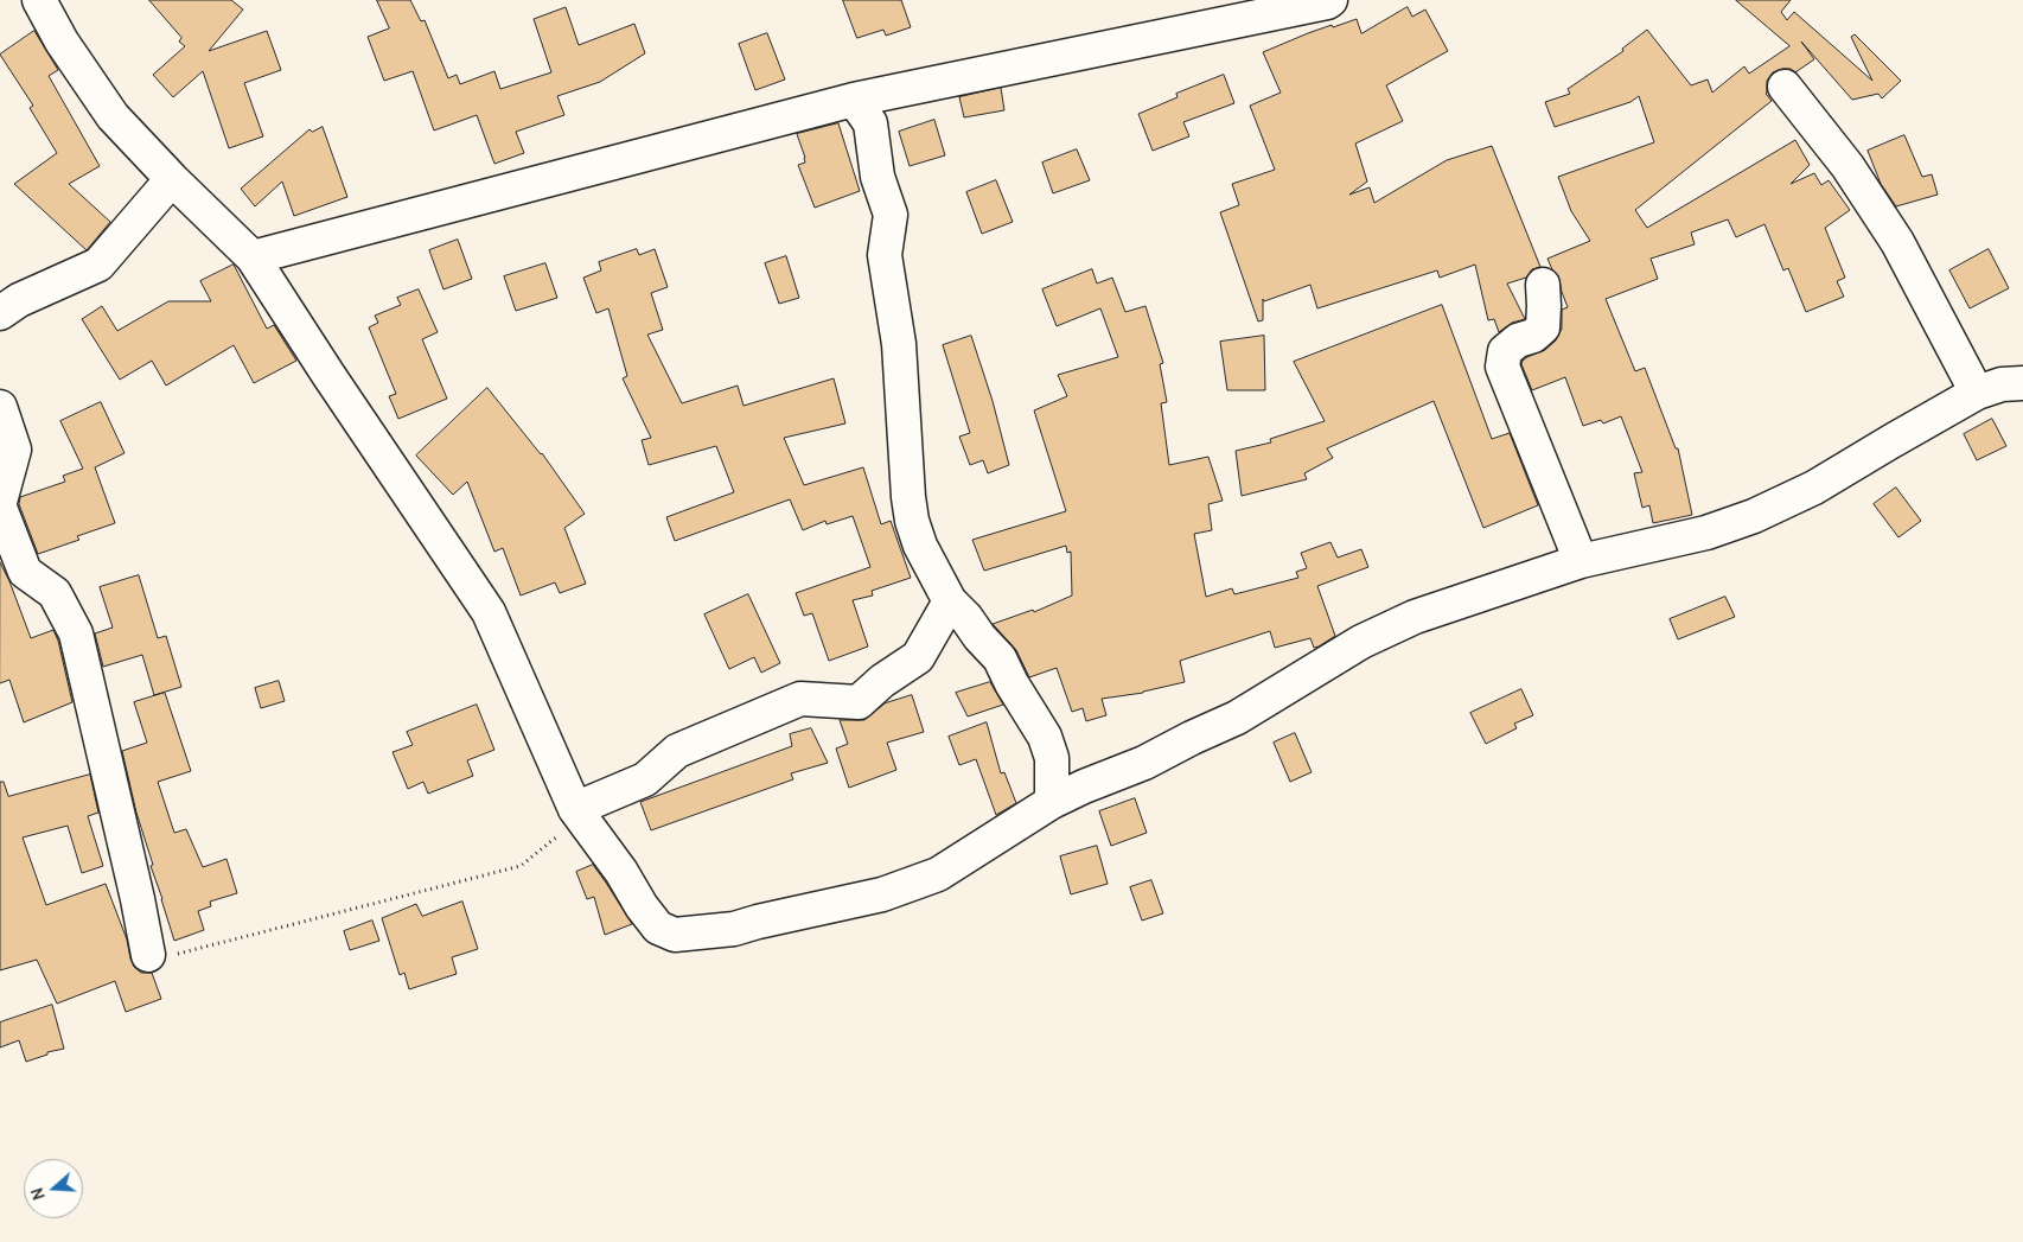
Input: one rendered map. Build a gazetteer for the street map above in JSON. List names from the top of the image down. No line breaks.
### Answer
{"north":"left"}
